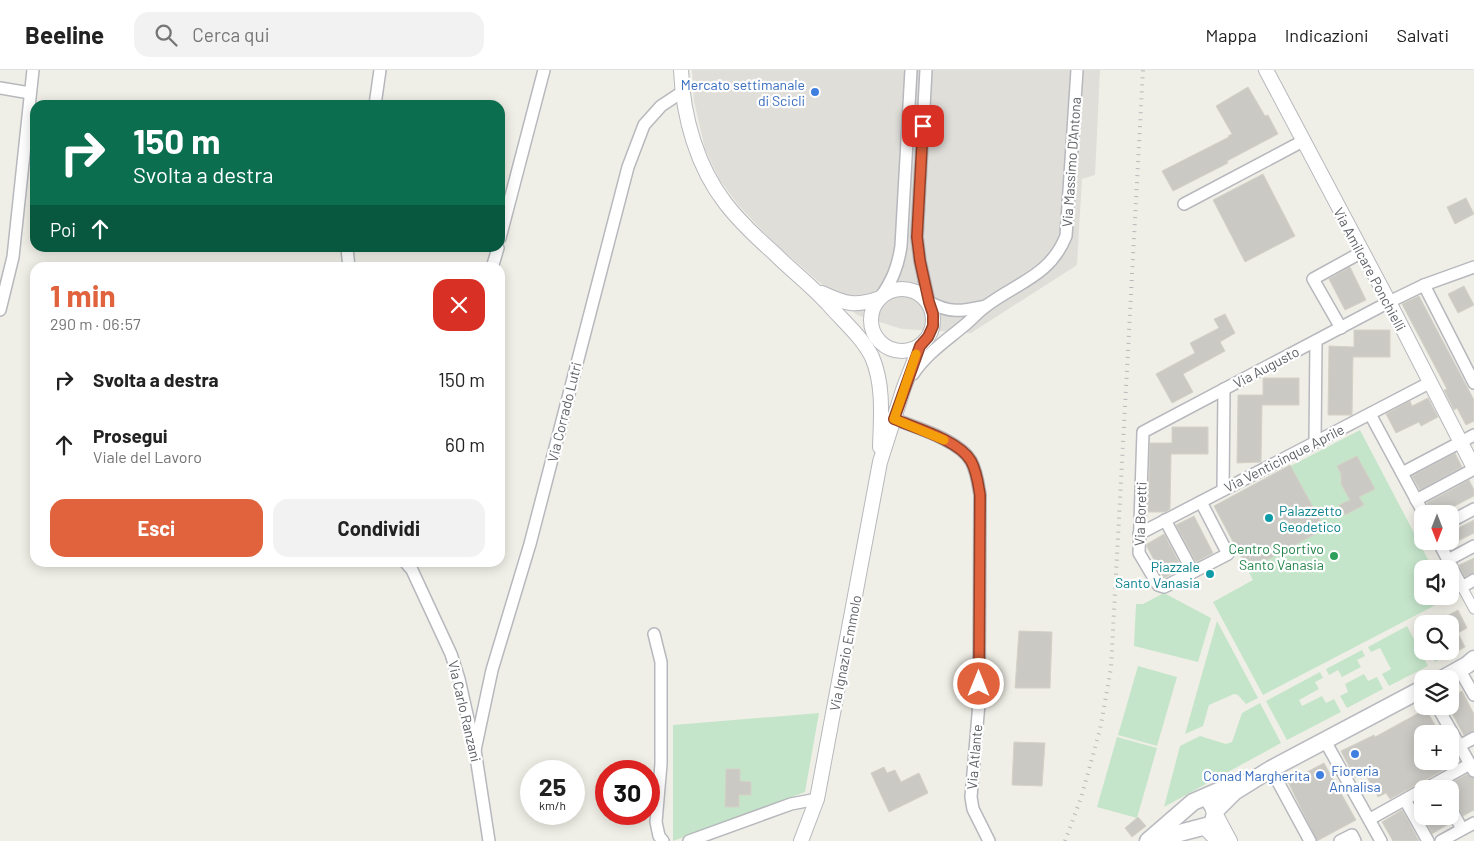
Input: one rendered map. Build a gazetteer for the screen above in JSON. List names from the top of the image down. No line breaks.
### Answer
{"streets":{"street":["Via Massimo D'Antona","Via Amilcare Ponchielli","Via Augusto","Via Corrado Lutri","Via Venticinque Aprile","Via Boretti","Via Ignazio Emmolo","Via Carlo Ranzani","Via Atlante"]},"crossings":[["Via Amilcare Ponchielli","Via Augusto"],["Via Amilcare Ponchielli","Via Venticinque Aprile"],["Via Augusto","Via Boretti"],["Via Corrado Lutri","Via Carlo Ranzani"],["Via Venticinque Aprile","Via Boretti"]],"places":["Mercato settimanale di Scicli","Palazzetto Geodetico","Centro Sportivo Santo Vanasia","Piazzale Santo Vanasia","Fioreria Annalisa","Conad Margherita"],"north":"bottom","page":{"header":"Beeline","search":"Cerca qui","nav":["Mappa","Indicazioni","Salvati"],"turn":["150 m","Svolta a destra"],"then":"Poi","heading":["1 min","290 m · 06:57"],"list":[{"name":"Svolta a destra","value":"150 m"},{"name":"Prosegui","note":"Viale del Lavoro","value":"60 m"}],"buttons":["Esci","Condividi"],"map_buttons":["+","−"],"speed":"25 km/h","limit":"30"}}
